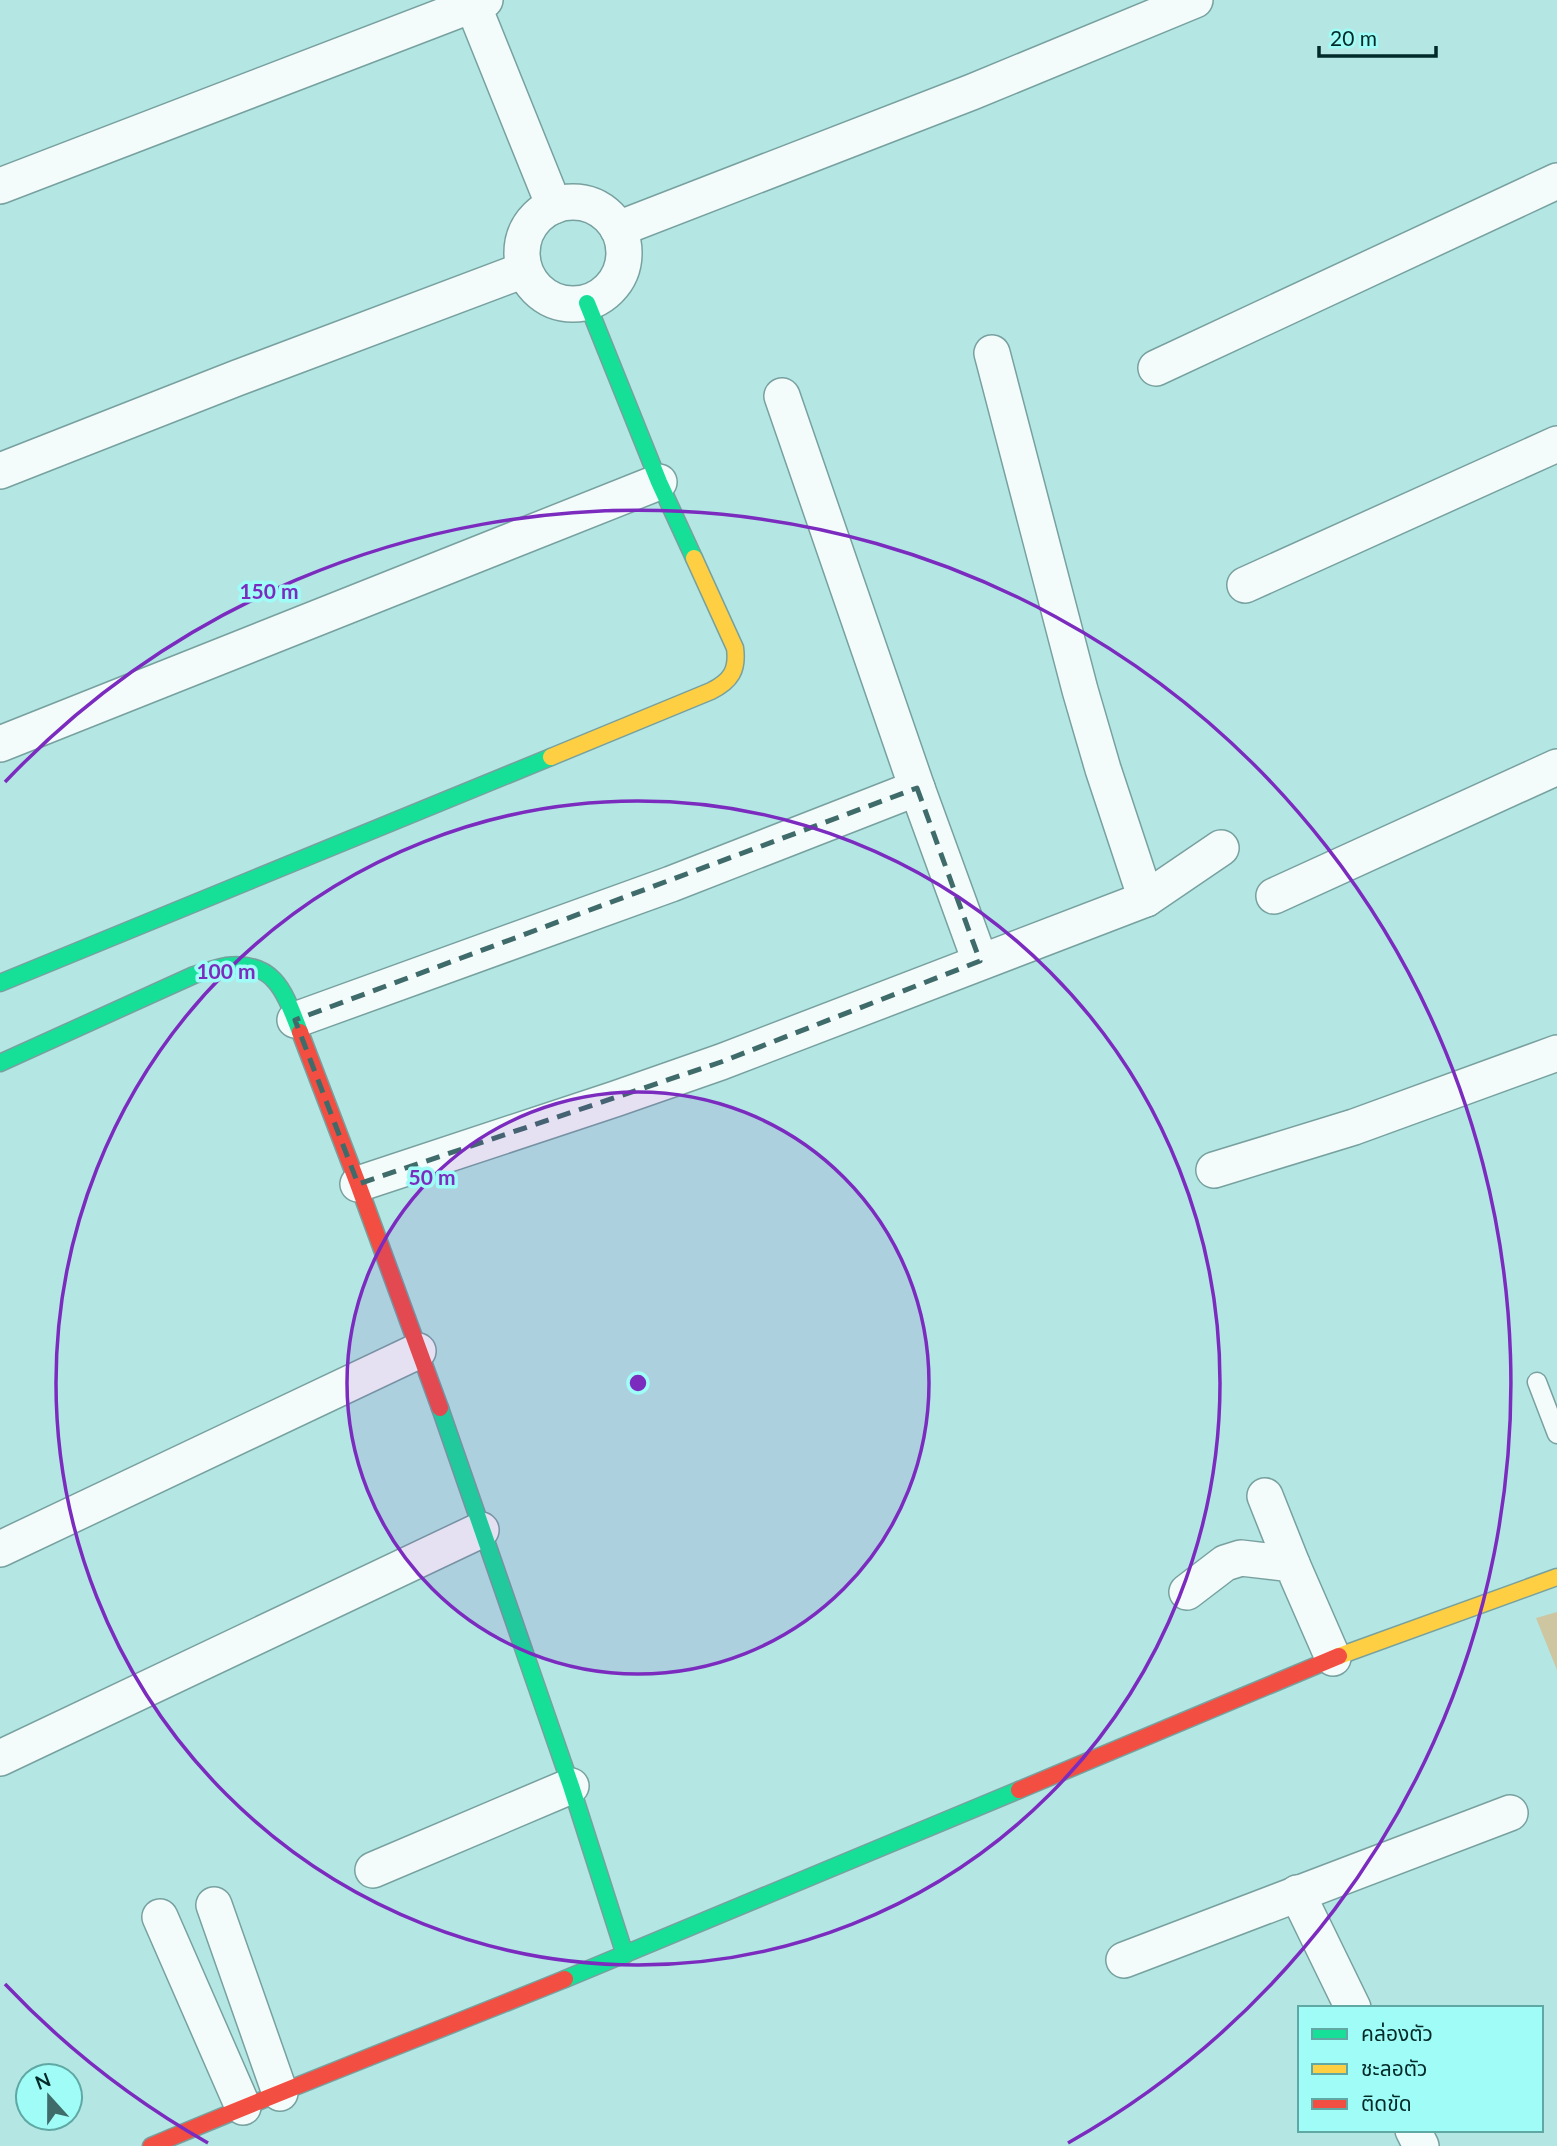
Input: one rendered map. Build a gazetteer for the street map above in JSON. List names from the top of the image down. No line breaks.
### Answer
{"legend":["คล่องตัว","ชะลอตัว","ติดขัด"],"scale_bar":"20 m","north":"top","rings":["150 m","100 m","50 m"]}
